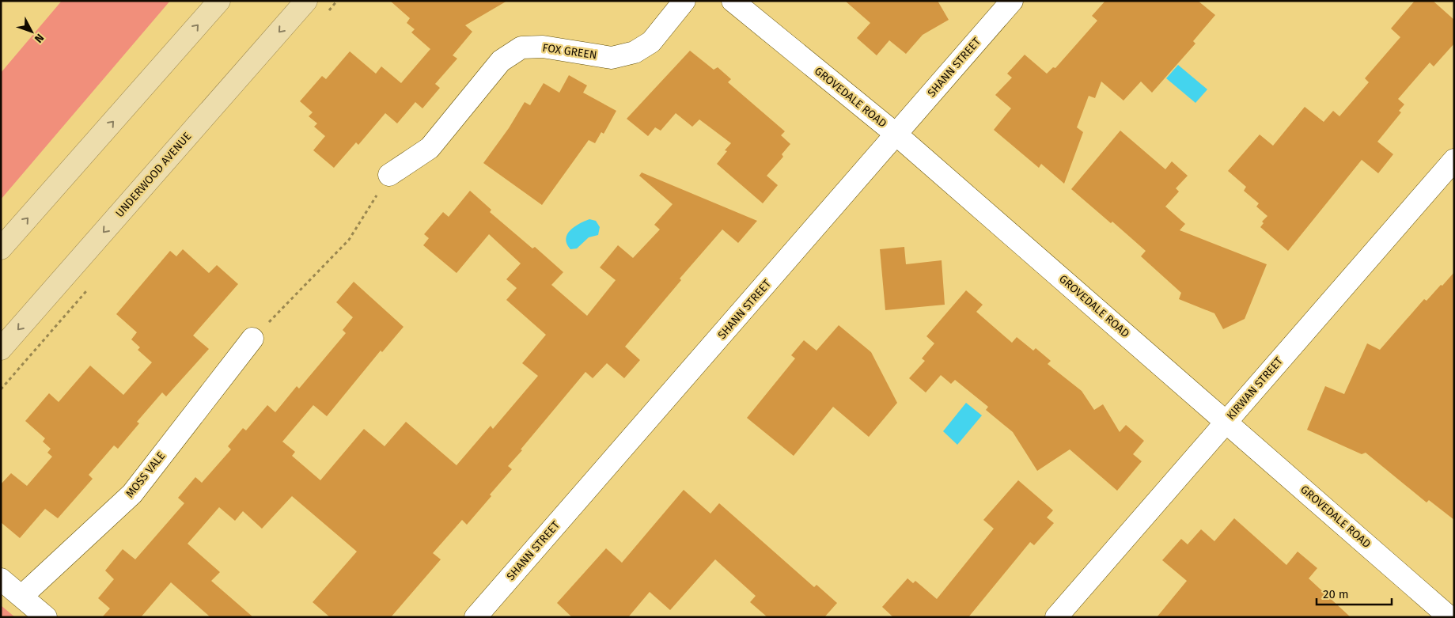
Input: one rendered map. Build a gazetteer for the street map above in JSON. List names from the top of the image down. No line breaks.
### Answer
{"streets":{"main road":["UNDERWOOD AVENUE"],"street":["FOX GREEN","SHANN STREET","GROVEDALE ROAD","KIRWAN STREET","MOSS VALE"]},"crossings":[["SHANN STREET","GROVEDALE ROAD"],["GROVEDALE ROAD","KIRWAN STREET"]],"scale_bar":"20 m","north":"bottom right"}
